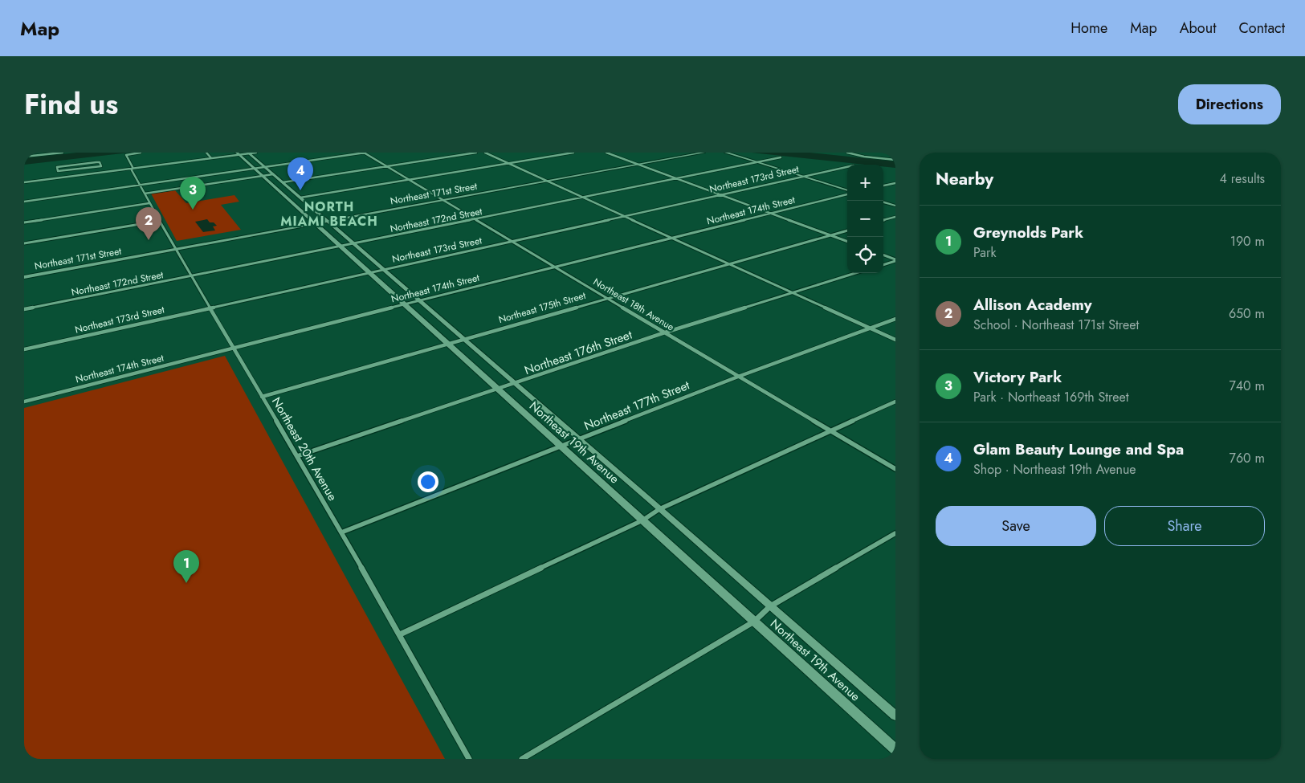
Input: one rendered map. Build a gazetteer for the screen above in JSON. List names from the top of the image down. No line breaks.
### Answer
{"streets":{"street":["Northeast 173rd Street","Northeast 171st Street","Northeast 174th Street","Northeast 172nd Street","Northeast 18th Avenue","Northeast 175th Street","Northeast 176th Street","Northeast 177th Street","Northeast 19th Avenue","Northeast 20th Avenue"]},"crossings":[["Northeast 173rd Street","Northeast 18th Avenue"],["Northeast 173rd Street","Northeast 19th Avenue"],["Northeast 173rd Street","Northeast 20th Avenue"],["Northeast 171st Street","Northeast 18th Avenue"],["Northeast 171st Street","Northeast 19th Avenue"],["Northeast 171st Street","Northeast 20th Avenue"],["Northeast 174th Street","Northeast 18th Avenue"],["Northeast 174th Street","Northeast 19th Avenue"],["Northeast 174th Street","Northeast 20th Avenue"],["Northeast 172nd Street","Northeast 18th Avenue"],["Northeast 172nd Street","Northeast 19th Avenue"],["Northeast 172nd Street","Northeast 20th Avenue"],["Northeast 18th Avenue","Northeast 175th Street"],["Northeast 18th Avenue","Northeast 176th Street"],["Northeast 18th Avenue","Northeast 177th Street"],["Northeast 175th Street","Northeast 19th Avenue"],["Northeast 175th Street","Northeast 20th Avenue"],["Northeast 176th Street","Northeast 19th Avenue"],["Northeast 176th Street","Northeast 20th Avenue"],["Northeast 177th Street","Northeast 19th Avenue"],["Northeast 177th Street","Northeast 20th Avenue"]],"districts":["NORTH MIAMI BEACH"],"page":{"header":"Map","nav":["Home","Map","About","Contact"],"title":"Find us","buttons":["Directions",["Save","Share"]],"heading":["Nearby","4 results"],"pins":["4","3","2","1"],"map_buttons":["+","−"],"list":[{"mark":"1","name":"Greynolds Park","note":"Park","value":"190 m"},{"mark":"2","name":"Allison Academy","note":"School · Northeast 171st Street","value":"650 m"},{"mark":"3","name":"Victory Park","note":"Park · Northeast 169th Street","value":"740 m"},{"mark":"4","name":"Glam Beauty Lounge and Spa","note":"Shop · Northeast 19th Avenue","value":"760 m"}]}}
